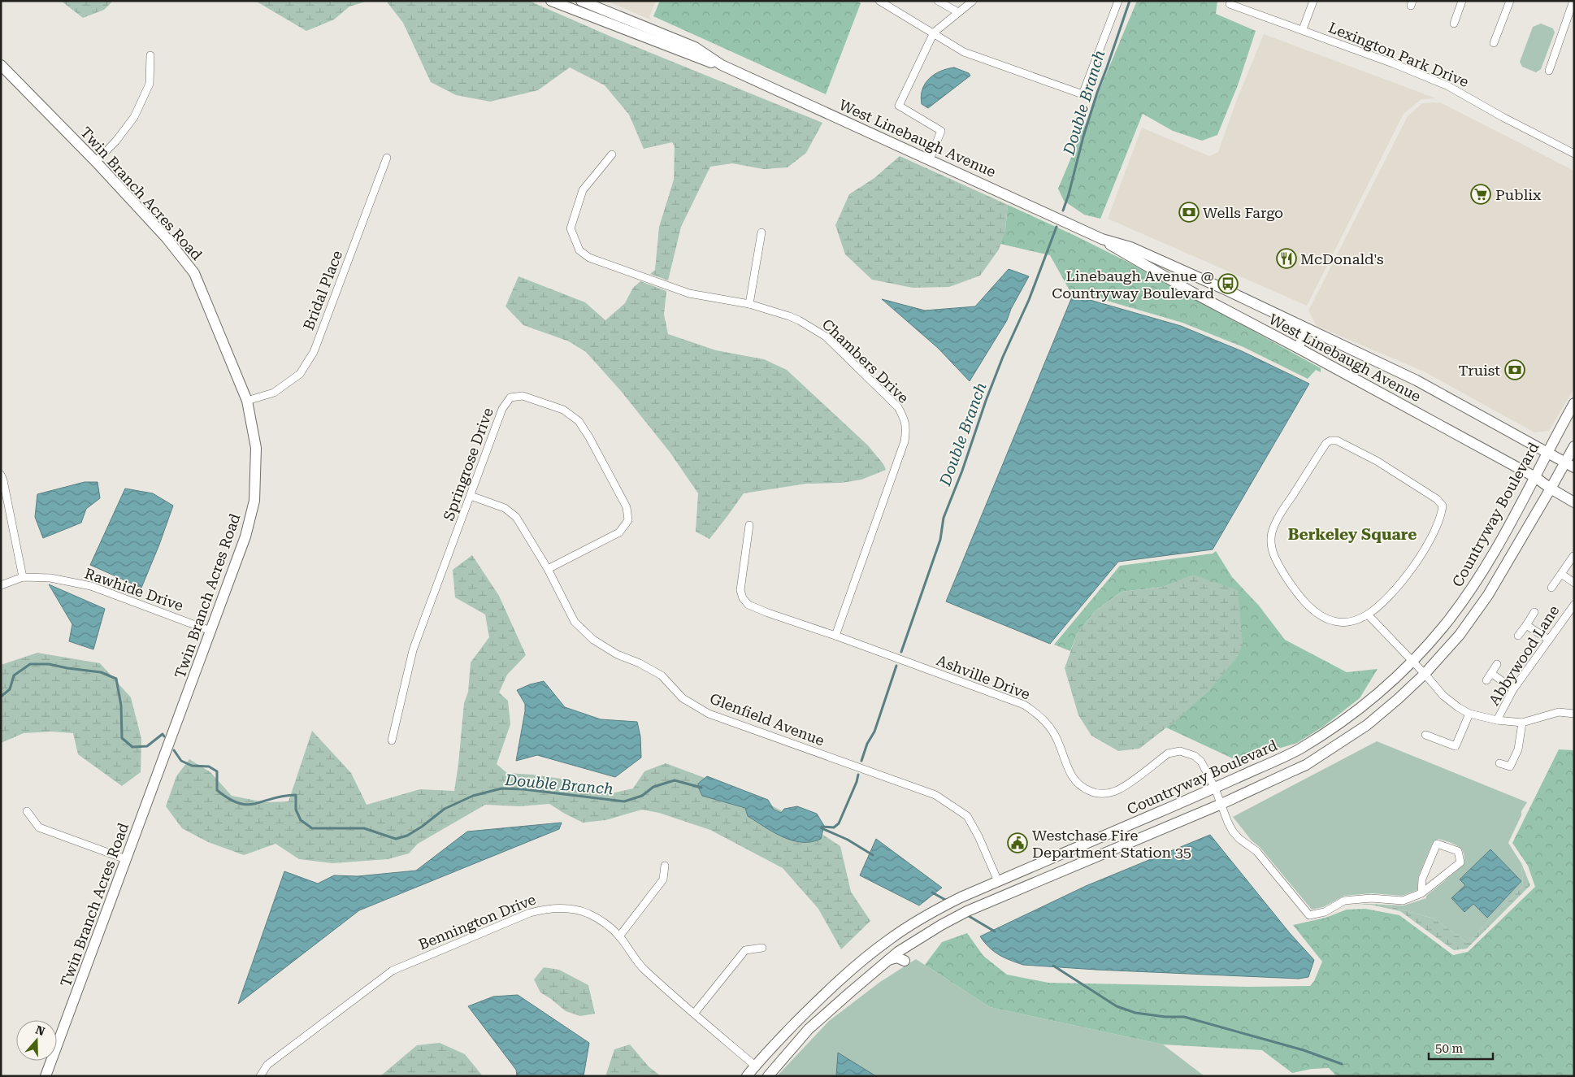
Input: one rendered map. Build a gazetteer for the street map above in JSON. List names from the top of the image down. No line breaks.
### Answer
{"streets":{"street":["Lexington Park Drive","West Linebaugh Avenue","Twin Branch Acres Road","Bridal Place","Chambers Drive","Springrose Drive","Countryway Boulevard","Rawhide Drive","Abbywood Lane","Ashville Drive","Glenfield Avenue","Bennington Drive"]},"crossings":[["West Linebaugh Avenue","Countryway Boulevard"],["Twin Branch Acres Road","Bridal Place"],["Twin Branch Acres Road","Rawhide Drive"],["Chambers Drive","Ashville Drive"],["Springrose Drive","Glenfield Avenue"],["Countryway Boulevard","Abbywood Lane"],["Countryway Boulevard","Ashville Drive"],["Countryway Boulevard","Glenfield Avenue"],["Countryway Boulevard","Bennington Drive"]],"districts":["Berkeley Square"],"water":["Double Branch"],"places":{"supermarket":["Publix"],"bank":["Wells Fargo","Truist"],"restaurant":["McDonald's"],"bus stop":["Linebaugh Avenue @ Countryway Boulevard"],"public building":["Westchase Fire Department Station 35"]},"scale_bar":"50 m","north":"top"}
